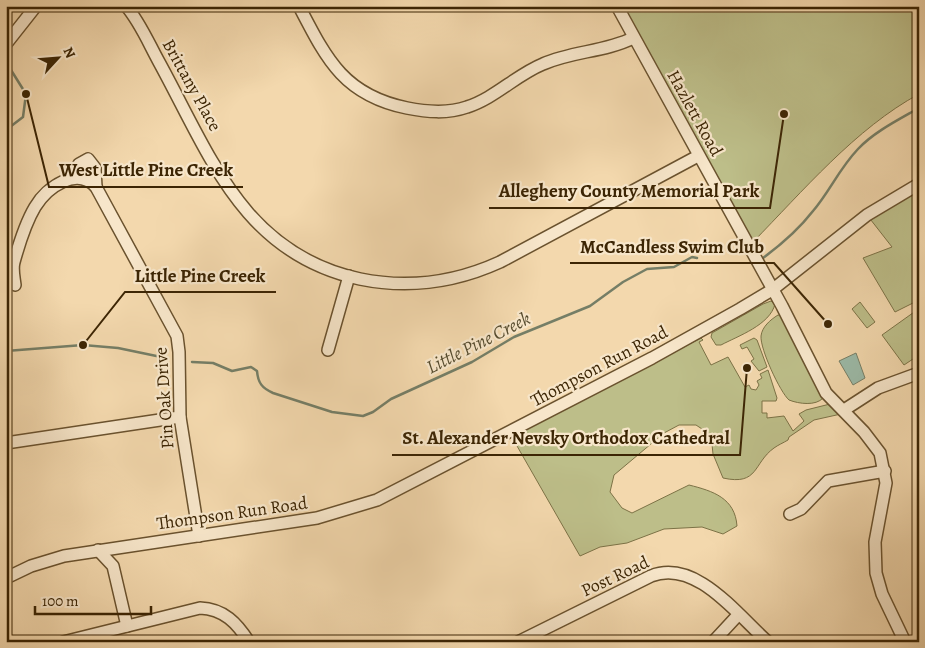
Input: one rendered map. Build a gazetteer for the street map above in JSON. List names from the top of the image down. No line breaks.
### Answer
{"streets":{"street":["Brittany Place","Hazlett Road","Thompson Run Road","Pin Oak Drive","Post Road"]},"crossings":[["Brittany Place","Hazlett Road"],["Hazlett Road","Thompson Run Road"],["Thompson Run Road","Pin Oak Drive"]],"water":["Little Pine Creek"],"places":["West Little Pine Creek","Allegheny County Memorial Park","McCandless Swim Club","Little Pine Creek","St. Alexander Nevsky Orthodox Cathedral"],"scale_bar":"100 m","north":"top right"}
